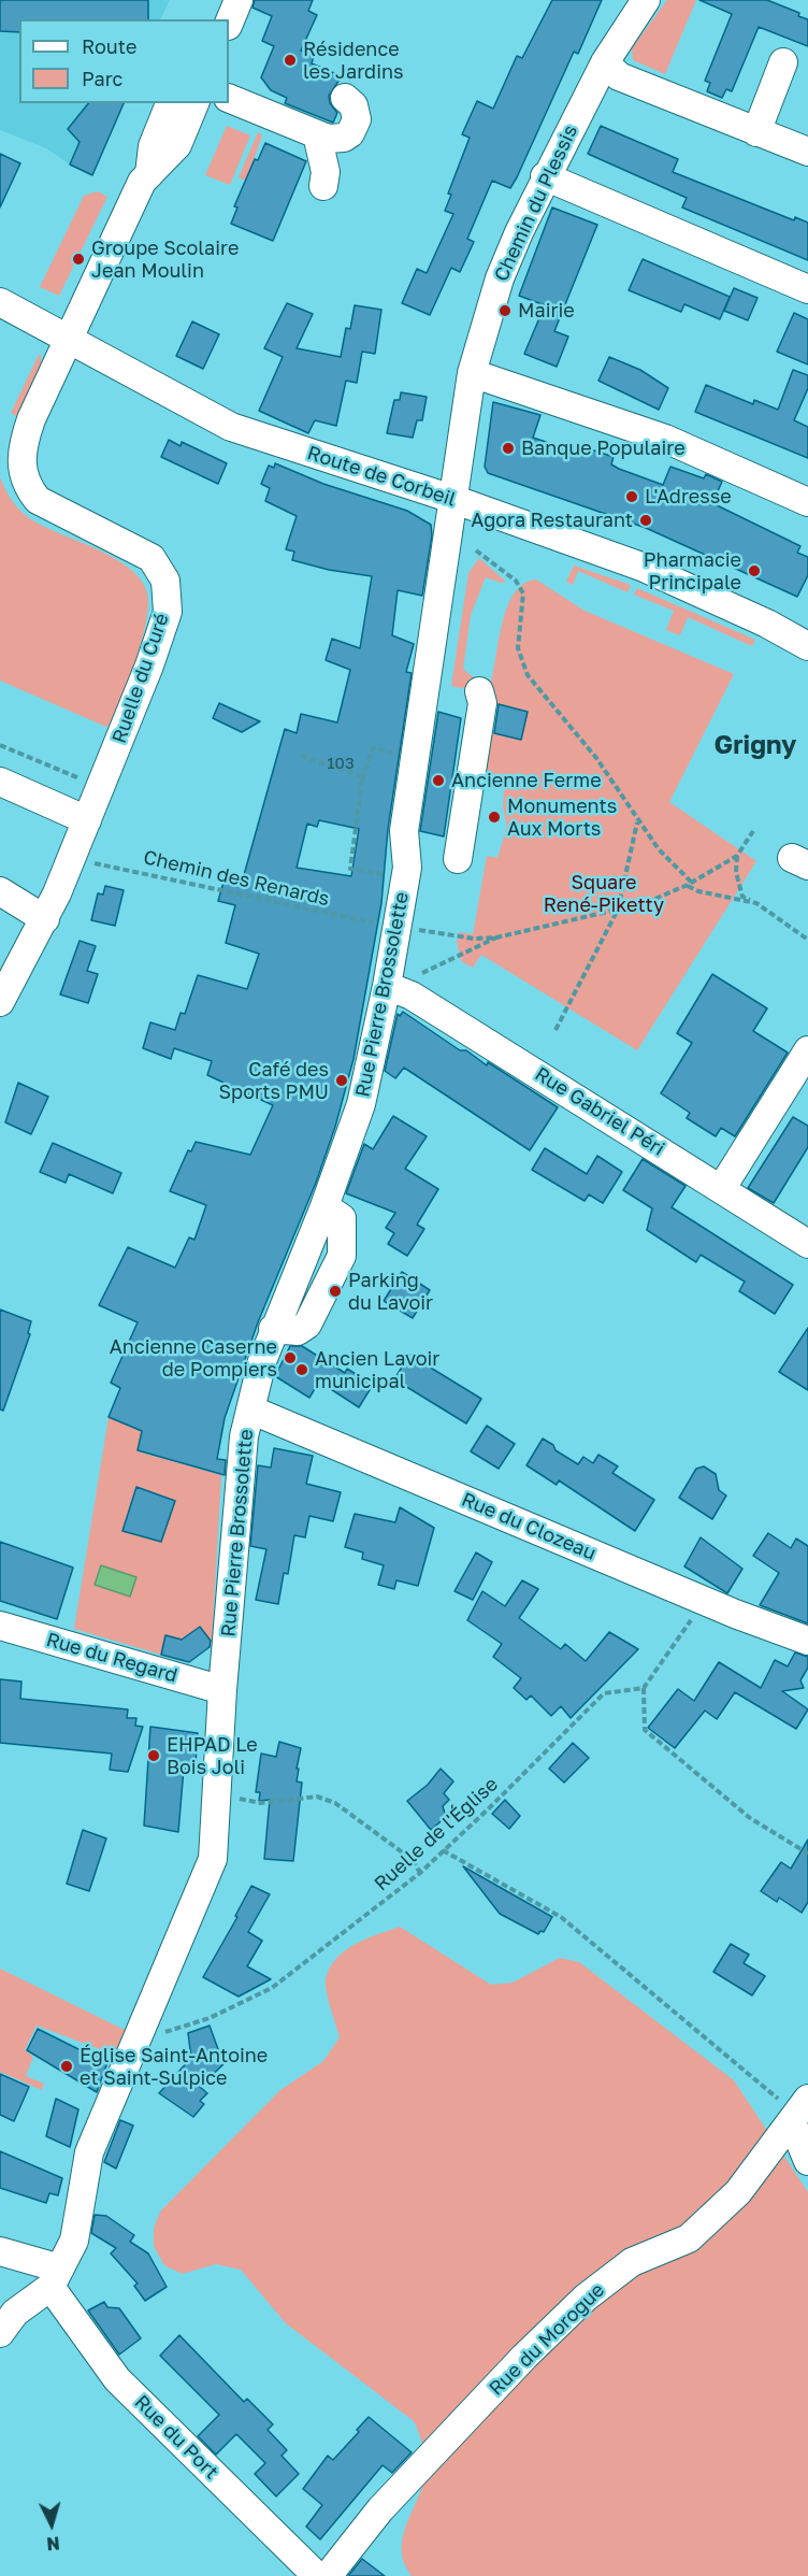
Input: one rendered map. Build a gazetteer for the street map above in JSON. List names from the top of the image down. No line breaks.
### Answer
{"streets":{"street":["Chemin du Plessis","Route de Corbeil","Ruelle du Curé","Rue Pierre Brossolette","Rue Gabriel Péri","Rue du Clozeau","Rue du Regard","Rue du Morogue","Rue du Port"],"path":["Chemin des Renards","Ruelle de l'Église"]},"crossings":[["Chemin du Plessis","Route de Corbeil"],["Chemin du Plessis","Rue Pierre Brossolette"],["Route de Corbeil","Ruelle du Curé"],["Route de Corbeil","Rue Pierre Brossolette"],["Ruelle du Curé","Chemin des Renards"],["Chemin des Renards","Rue Pierre Brossolette"],["Rue Pierre Brossolette","Rue Gabriel Péri"],["Rue Pierre Brossolette","Rue du Clozeau"],["Rue Pierre Brossolette","Rue du Regard"],["Rue Pierre Brossolette","Ruelle de l'Église"],["Rue Pierre Brossolette","Rue du Port"]],"districts":["Grigny"],"parks":["Square René-Piketty"],"places":["Résidence les Jardins","Groupe Scolaire Jean Moulin","Mairie","Banque Populaire","L'Adresse","Agora Restaurant","Pharmacie Principale","Ancienne Ferme","Monuments Aux Morts","Café des Sports PMU","Parking du Lavoir","Ancienne Caserne de Pompiers","Ancien Lavoir municipal","EHPAD Le Bois Joli","Église Saint-Antoine et Saint-Sulpice"],"house_numbers":["103"],"legend":["Route","Parc"],"north":"bottom"}
